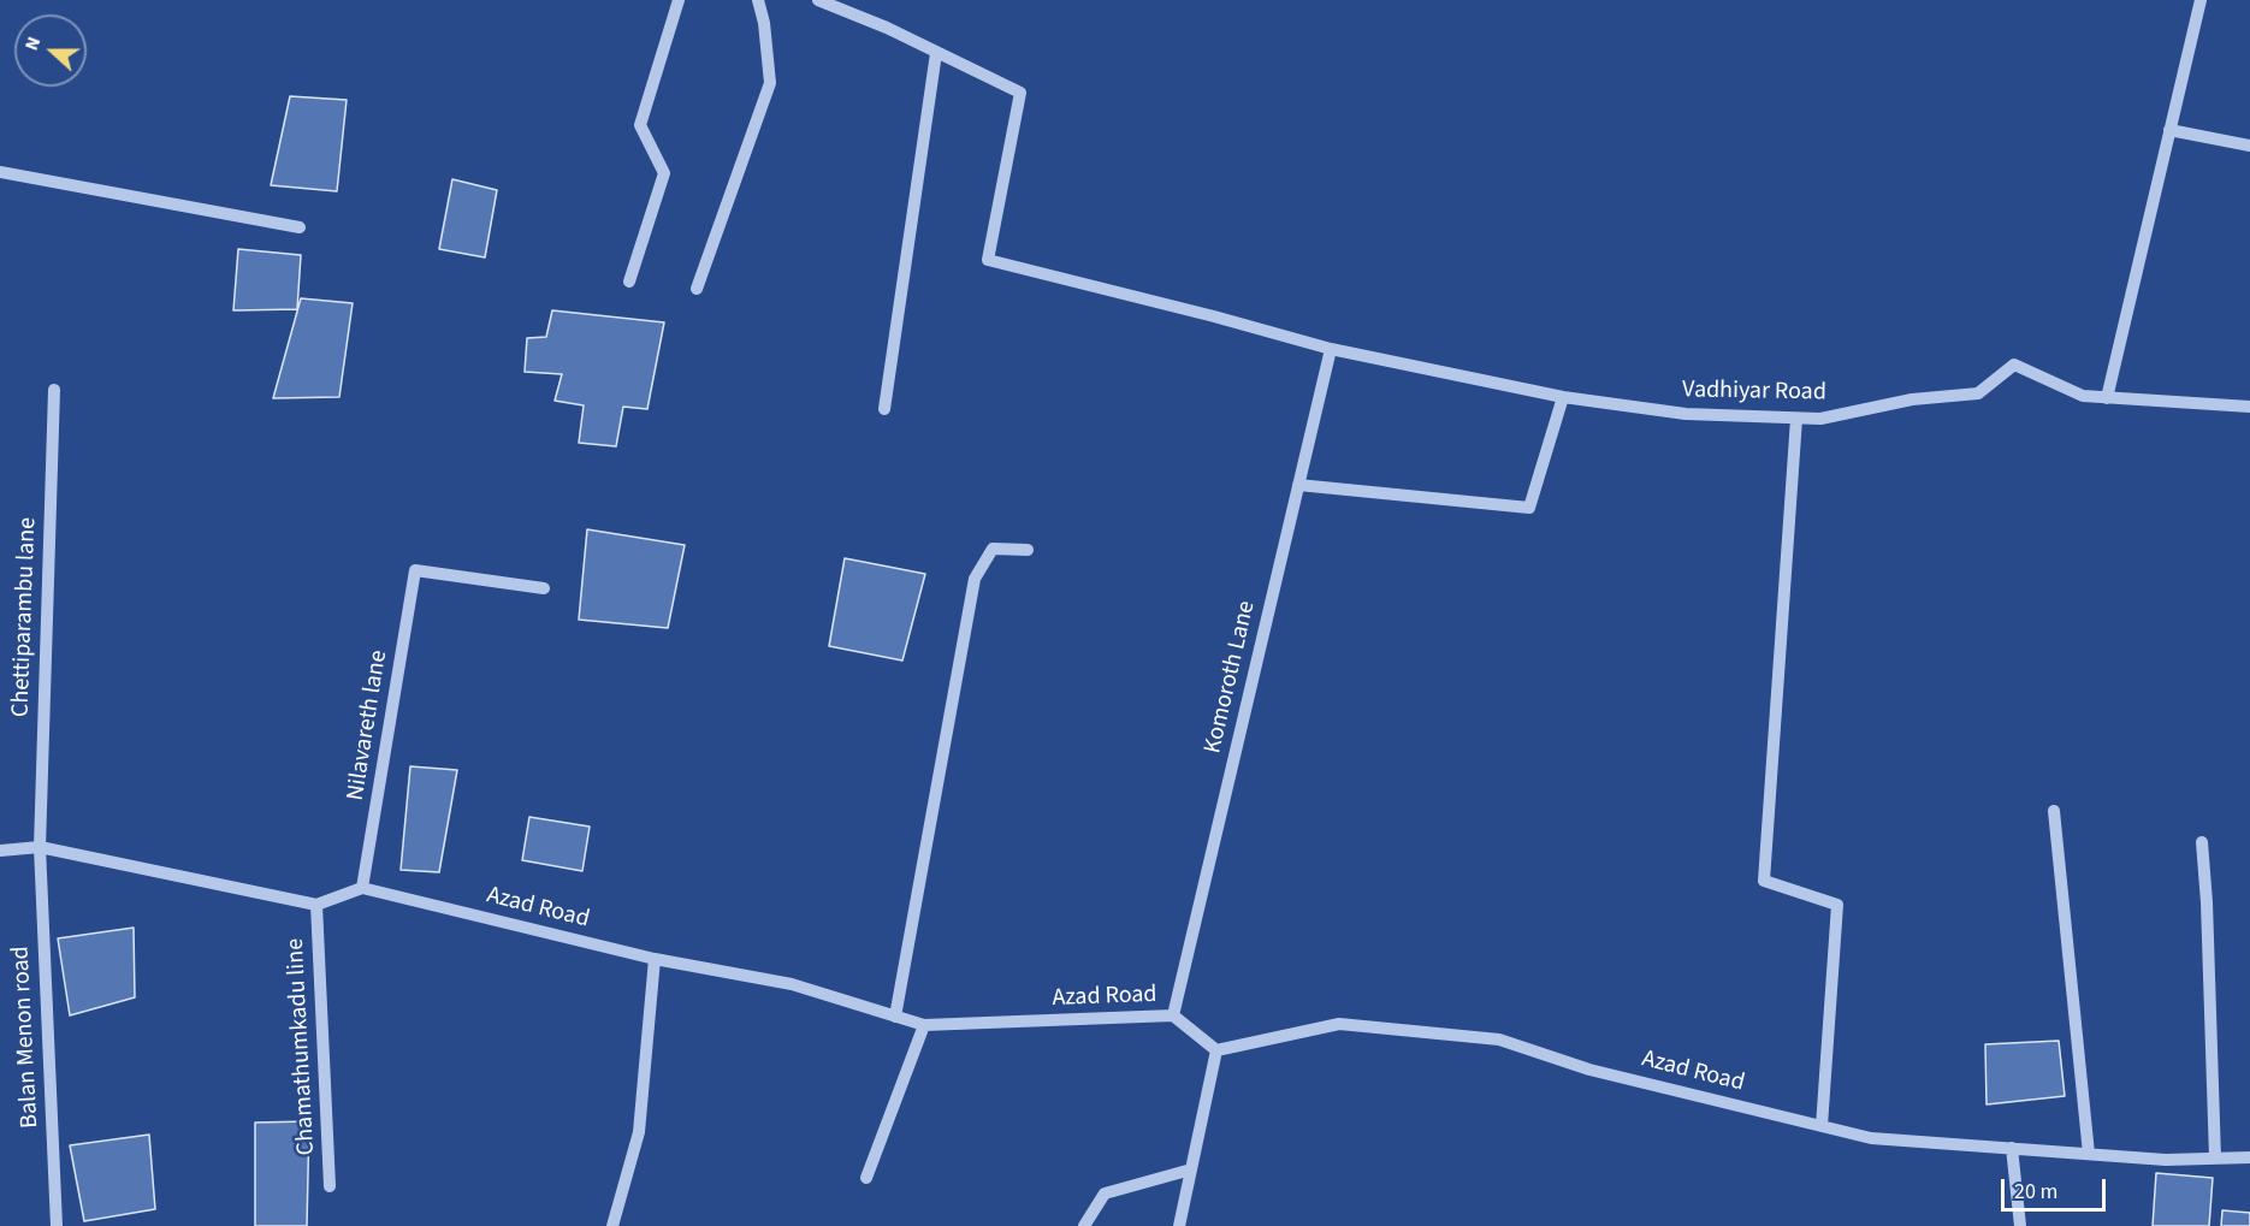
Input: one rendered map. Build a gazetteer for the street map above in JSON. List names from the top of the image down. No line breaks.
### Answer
{"streets":{"street":["Vadhiyar Road","Chettiparambu lane","Komoroth Lane","Nilavareth lane","Azad Road","Balan Menon road","Chamathumkadu line"]},"crossings":[["Vadhiyar Road","Komoroth Lane"],["Chettiparambu lane","Balan Menon road"],["Komoroth Lane","Azad Road"],["Nilavareth lane","Azad Road"]],"scale_bar":"20 m","north":"left"}
